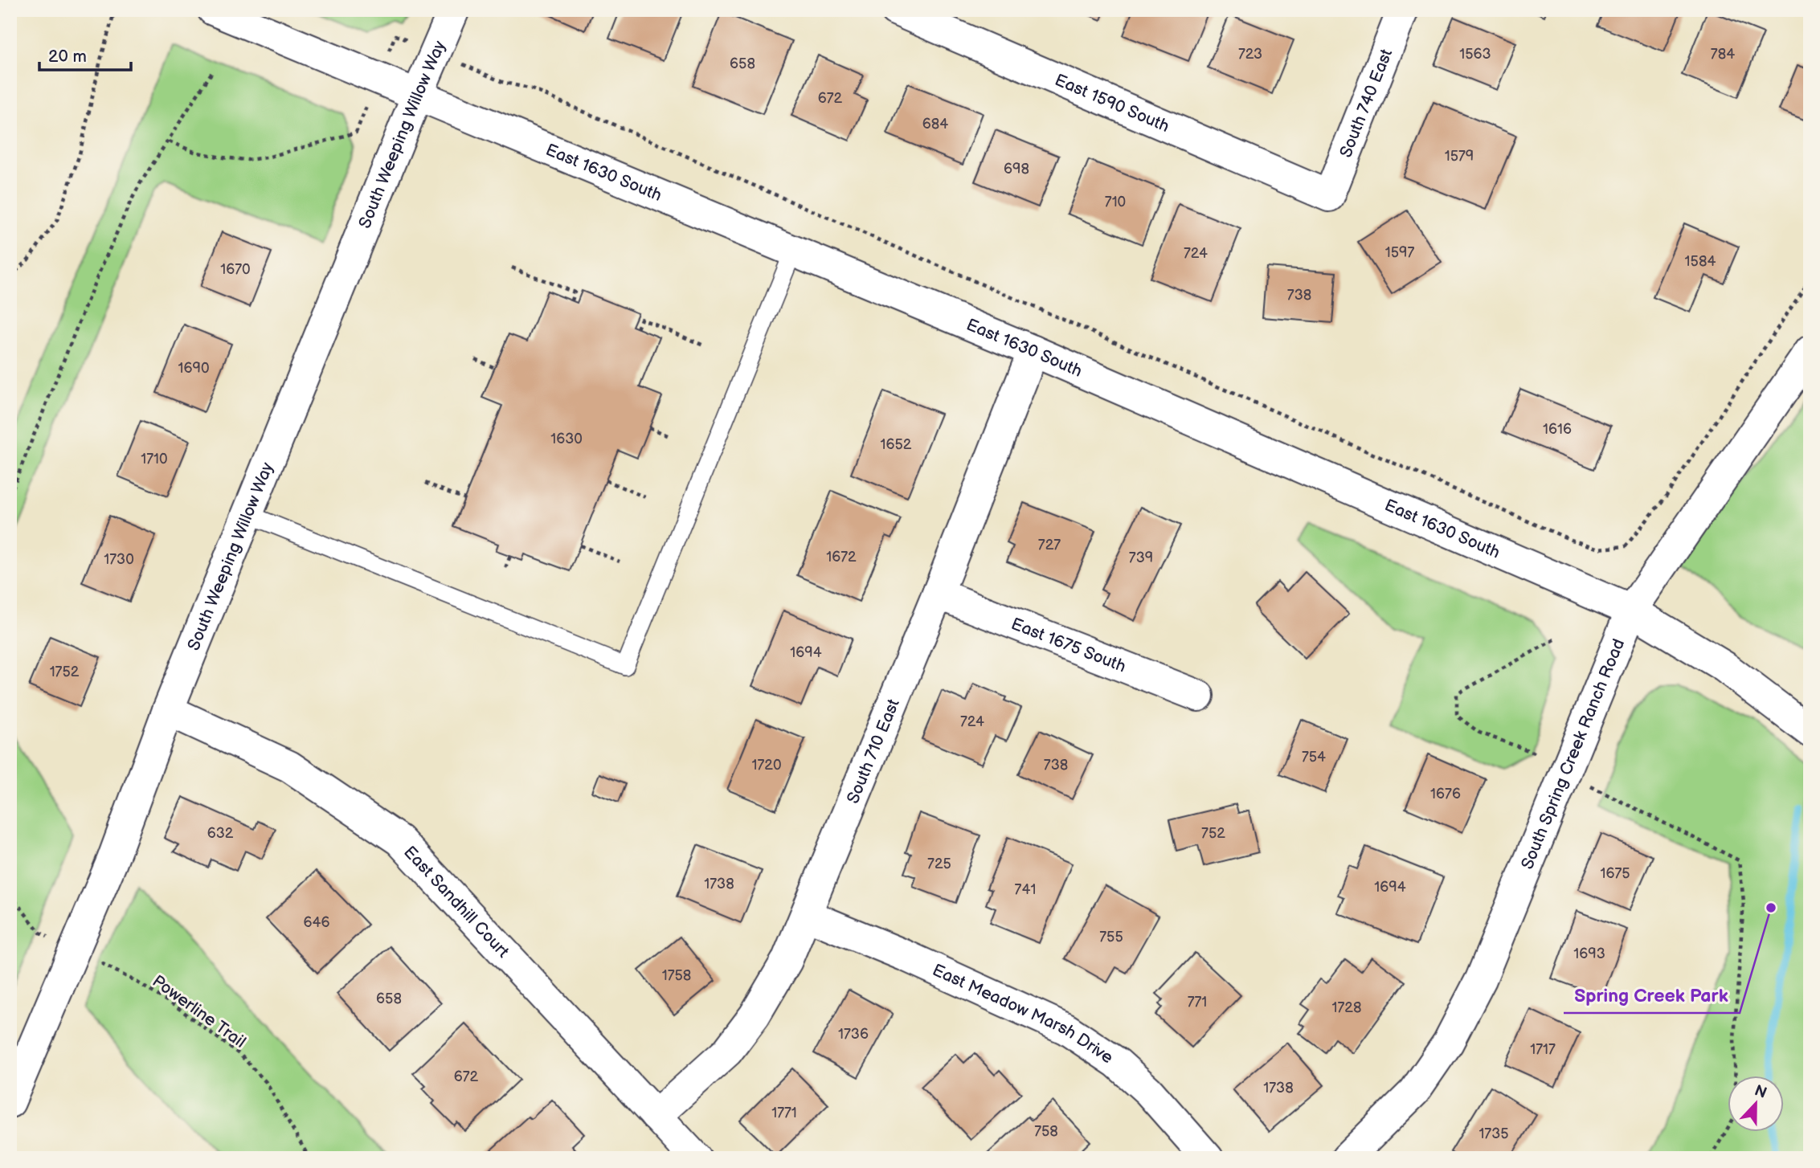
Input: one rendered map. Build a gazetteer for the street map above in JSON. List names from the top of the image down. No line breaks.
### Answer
{"streets":{"street":["East 1590 South","South 740 East","South Weeping Willow Way","East 1630 South","East 1675 South","South 710 East","South Spring Creek Ranch Road","East Sandhill Court","East Meadow Marsh Drive"],"path":["Powerline Trail"]},"crossings":[["East 1590 South","South 740 East"],["South Weeping Willow Way","East 1630 South"],["South Weeping Willow Way","East Sandhill Court"],["East 1630 South","South 710 East"],["East 1630 South","South Spring Creek Ranch Road"],["East 1675 South","South 710 East"],["South 710 East","East Sandhill Court"],["South 710 East","East Meadow Marsh Drive"]],"places":["Spring Creek Park"],"house_numbers":["723","1563","784","658","672","684","1579","698","710","1597","724","1584","1670","738","1690","1616","1630","1652","1710","727","1672","739","1730","1694","1752","724","754","1720","738","1676","632","752","725","1675","1738","1694","741","646","755","1693","1758","658","771","1728","1736","1717","672","1738","1771","758","1735"],"scale_bar":"20 m","north":"top"}
